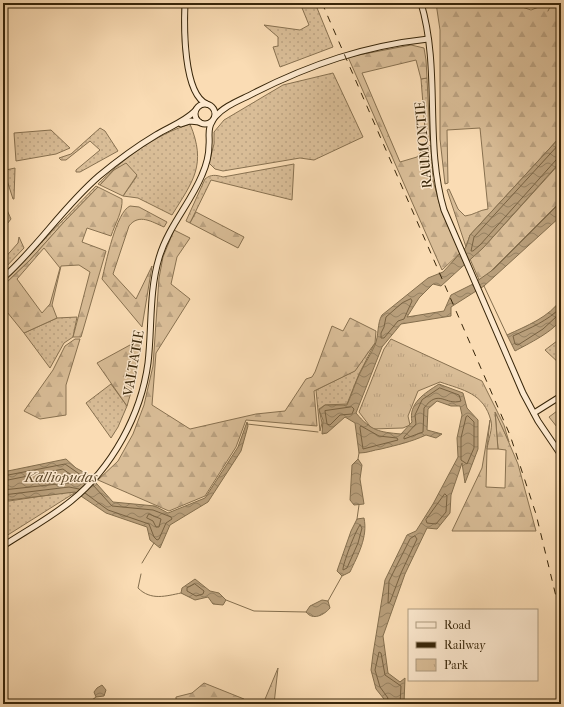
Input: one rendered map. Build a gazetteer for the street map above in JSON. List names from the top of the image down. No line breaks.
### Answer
{"streets":{"main road":["RAUMONTIE","VALTATIE"]},"water":["Kalliopudas"],"legend":["Road","Railway","Park"]}
